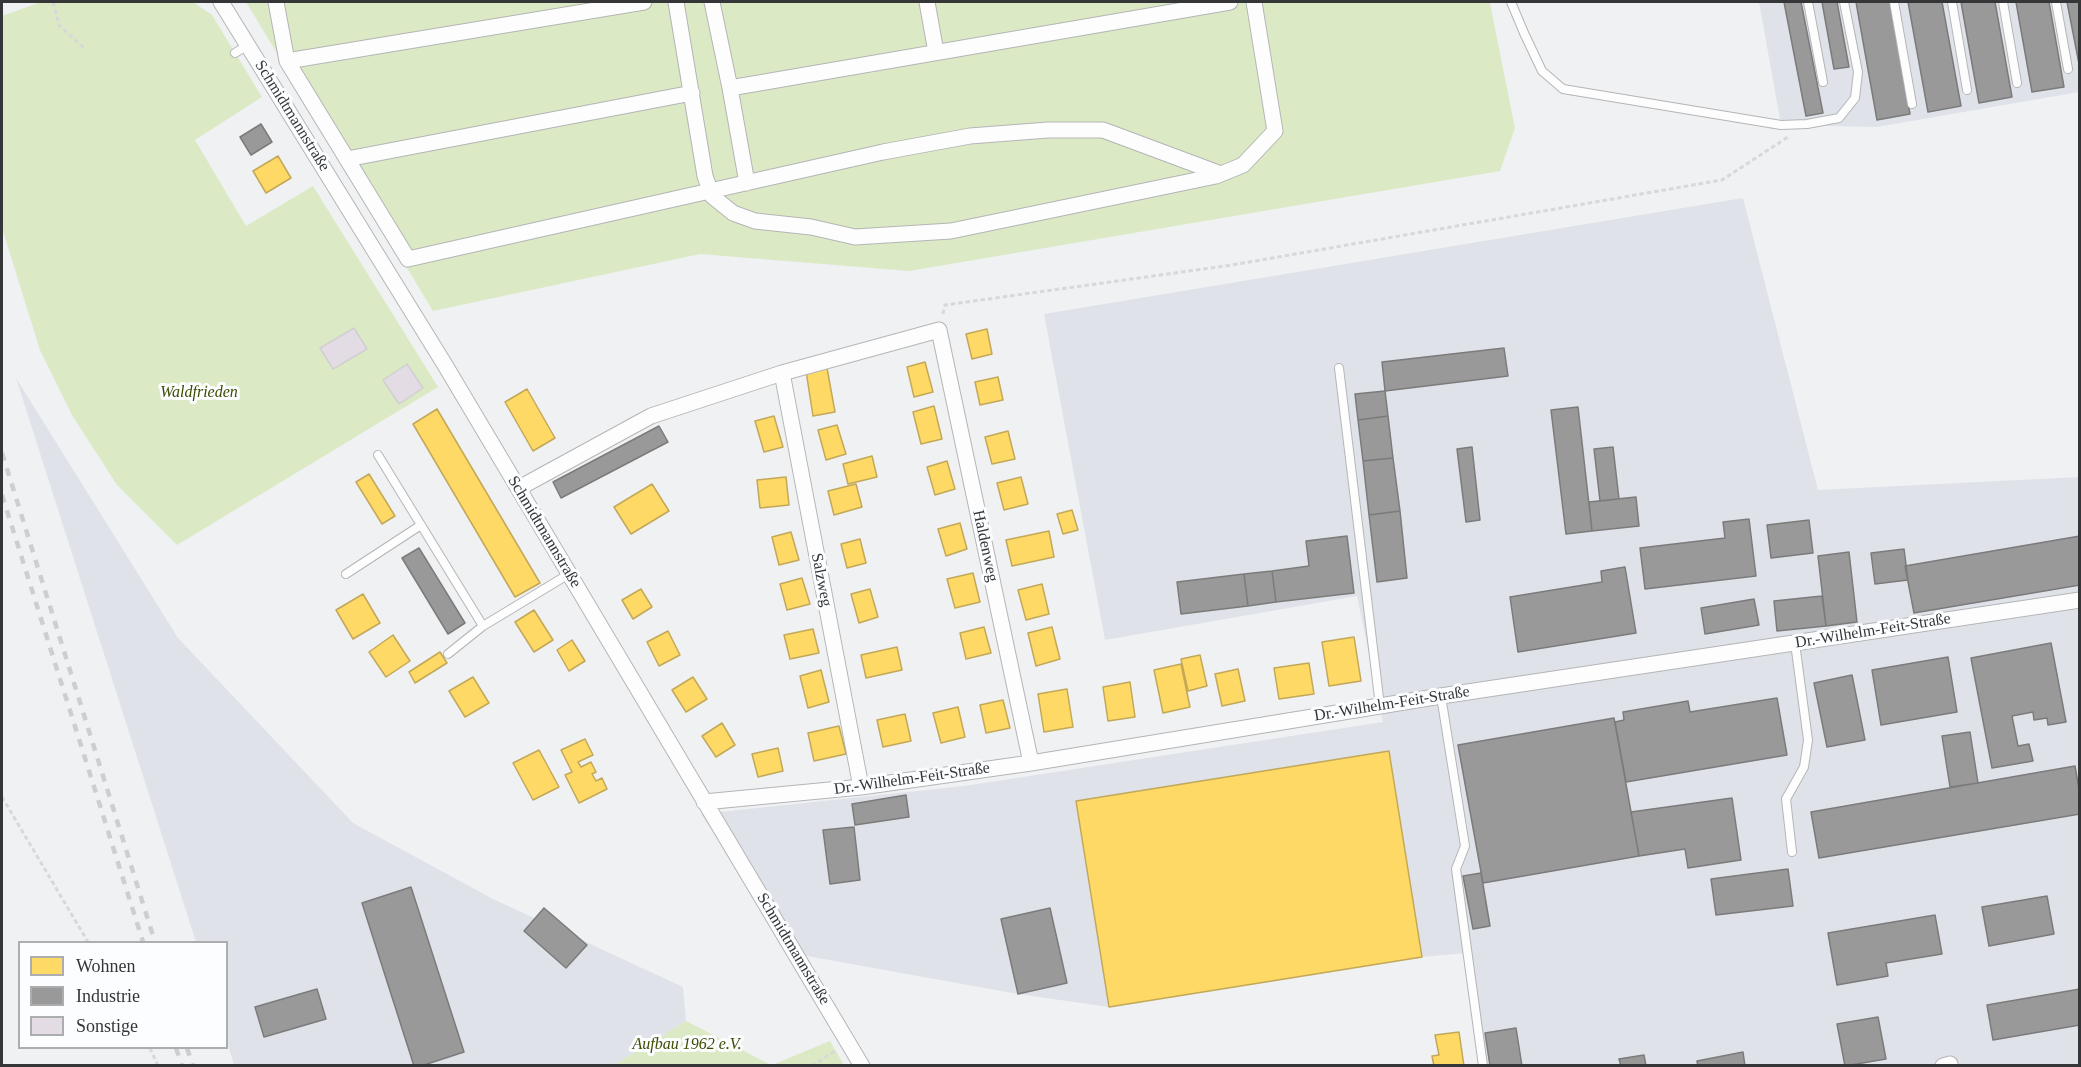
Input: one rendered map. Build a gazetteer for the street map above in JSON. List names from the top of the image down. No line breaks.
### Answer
{"streets":{"street":["Schmidtmannstraße","Haldenweg","Salzweg","Dr.-Wilhelm-Feit-Straße"]},"crossings":[["Schmidtmannstraße","Dr.-Wilhelm-Feit-Straße"],["Haldenweg","Dr.-Wilhelm-Feit-Straße"],["Salzweg","Dr.-Wilhelm-Feit-Straße"]],"parks":["Waldfrieden","Aufbau 1962 e.V."],"legend":["Wohnen","Industrie","Sonstige"]}
